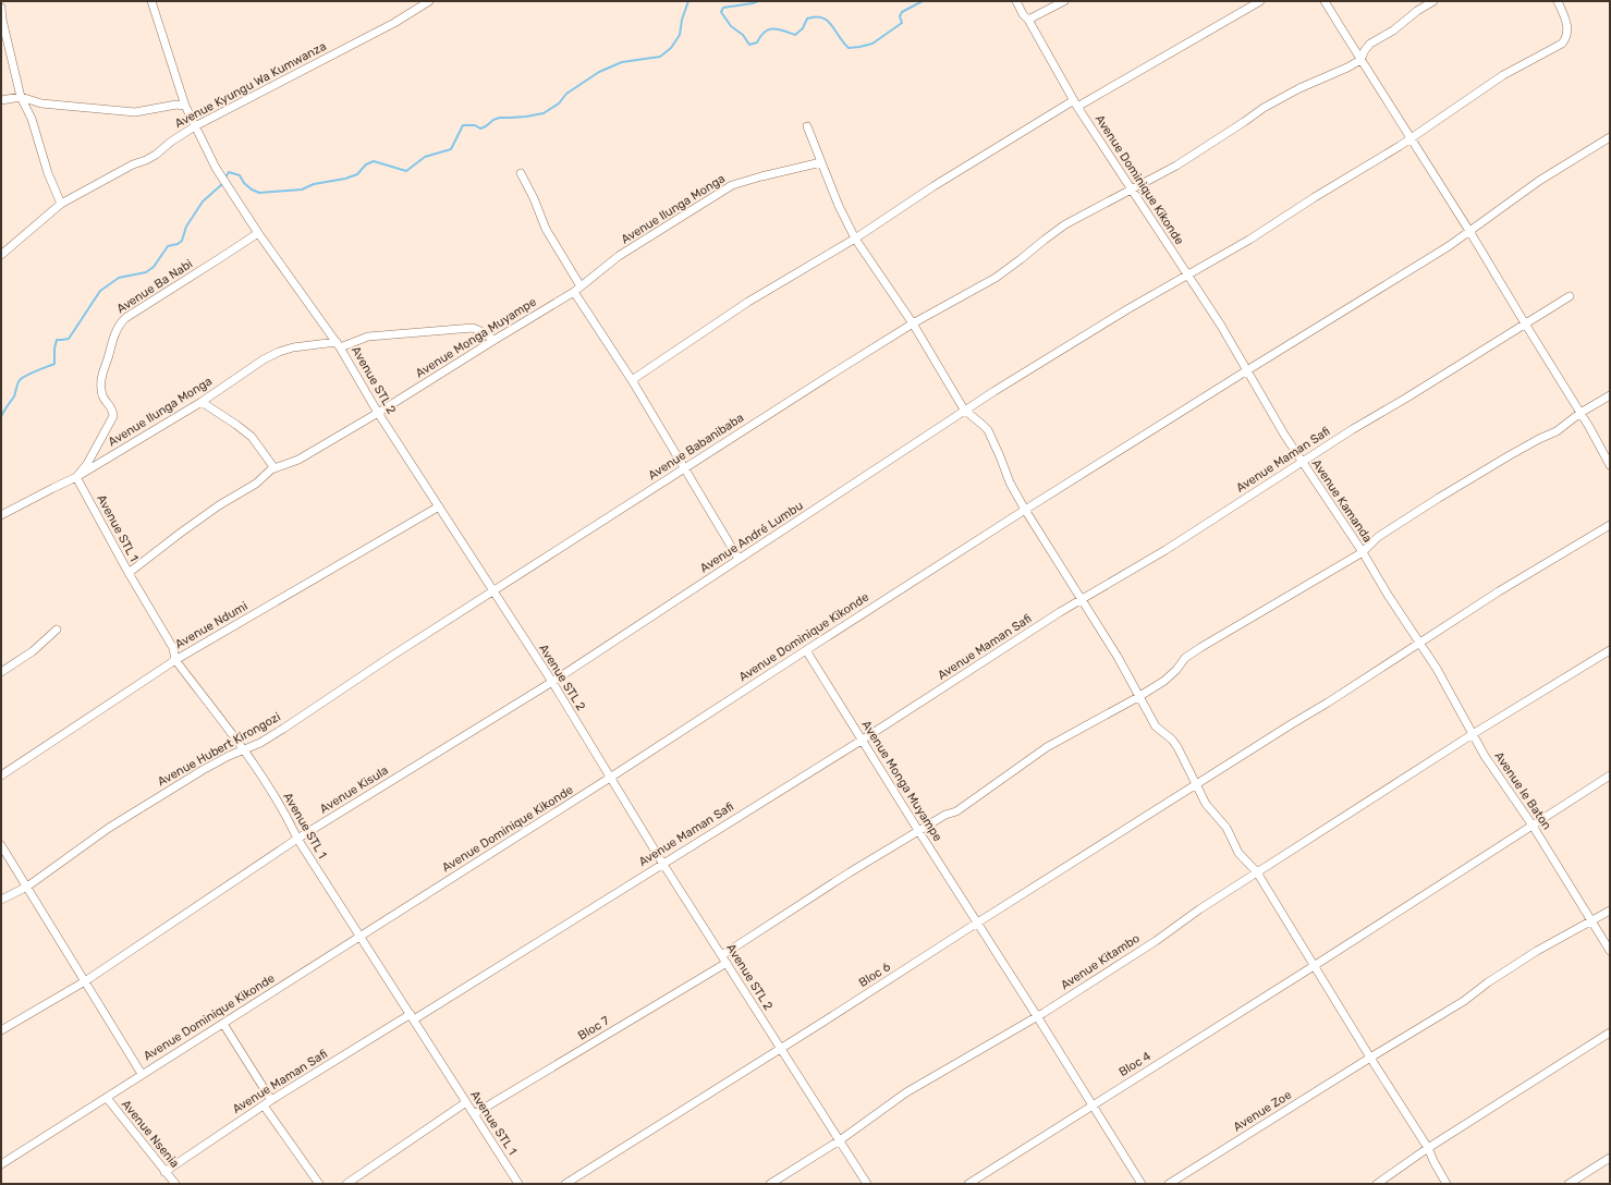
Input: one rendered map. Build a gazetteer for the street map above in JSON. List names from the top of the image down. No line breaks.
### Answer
{"streets":{"street":["Avenue Kyungu Wa Kumwanza","Avenue Dominique Kikonde","Avenue Ilunga Monga","Avenue Ba Nabi","Avenue Monga Muyampe","Avenue STL 2","Avenue Babanibaba","Avenue Maman Safi","Avenue Kamanda","Avenue STL 1","Avenue André Lumbu","Avenue Ndumi","Avenue Hubert Kirongozi","Avenue Kisula","Avenue le Baton","Avenue Kitambo","Bloc 6","Bloc 7","Bloc 4","Avenue Zoe","Avenue Nsenia"]},"crossings":[["Avenue Kyungu Wa Kumwanza","Avenue STL 2"],["Avenue Dominique Kikonde","Avenue Monga Muyampe"],["Avenue Dominique Kikonde","Avenue STL 2"],["Avenue Dominique Kikonde","Avenue Babanibaba"],["Avenue Dominique Kikonde","Avenue Kamanda"],["Avenue Dominique Kikonde","Avenue STL 1"],["Avenue Dominique Kikonde","Avenue André Lumbu"],["Avenue Dominique Kikonde","Avenue Nsenia"],["Avenue Ilunga Monga","Avenue Ba Nabi"],["Avenue Ilunga Monga","Avenue Monga Muyampe"],["Avenue Ilunga Monga","Avenue STL 2"],["Avenue Ilunga Monga","Avenue STL 1"],["Avenue Ba Nabi","Avenue STL 2"],["Avenue Ba Nabi","Avenue STL 1"],["Avenue Monga Muyampe","Avenue STL 2"],["Avenue Monga Muyampe","Avenue Maman Safi"],["Avenue Monga Muyampe","Avenue STL 1"],["Avenue Monga Muyampe","Avenue Kitambo"],["Avenue Monga Muyampe","Bloc 6"],["Avenue Monga Muyampe","Bloc 7"],["Avenue Monga Muyampe","Bloc 4"],["Avenue STL 2","Avenue Babanibaba"],["Avenue STL 2","Avenue Maman Safi"],["Avenue STL 2","Avenue André Lumbu"],["Avenue STL 2","Avenue Ndumi"],["Avenue STL 2","Avenue Hubert Kirongozi"],["Avenue STL 2","Avenue Kisula"],["Avenue STL 2","Avenue Kitambo"],["Avenue STL 2","Bloc 6"],["Avenue STL 2","Bloc 7"],["Avenue Babanibaba","Avenue Hubert Kirongozi"],["Avenue Maman Safi","Avenue Kamanda"],["Avenue Maman Safi","Avenue STL 1"],["Avenue Maman Safi","Avenue Nsenia"],["Avenue Kamanda","Avenue le Baton"],["Avenue Kamanda","Bloc 6"],["Avenue Kamanda","Bloc 7"],["Avenue STL 1","Avenue Ndumi"],["Avenue STL 1","Avenue Hubert Kirongozi"],["Avenue STL 1","Avenue Kisula"],["Avenue STL 1","Bloc 7"],["Avenue André Lumbu","Avenue Kisula"],["Avenue le Baton","Avenue Kitambo"],["Avenue le Baton","Bloc 6"],["Avenue le Baton","Bloc 4"],["Avenue le Baton","Avenue Zoe"]]}
